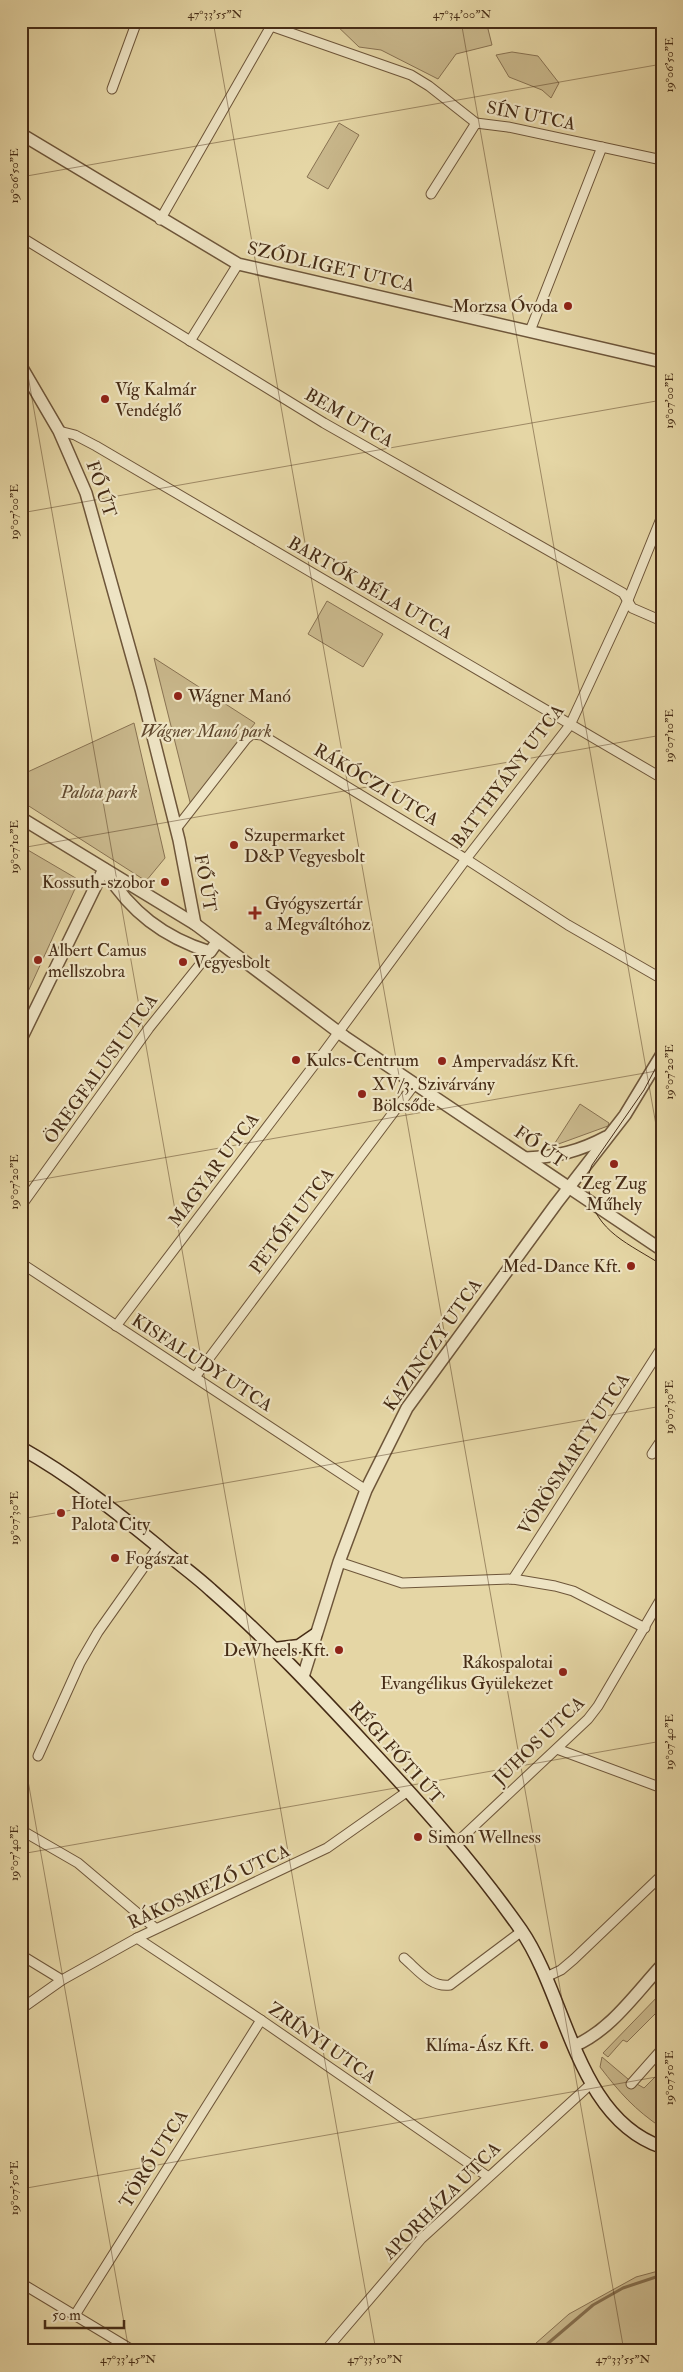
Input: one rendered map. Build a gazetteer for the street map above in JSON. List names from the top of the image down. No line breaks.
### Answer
{"streets":{"main road":["RÉGI FÓTI ÚT"],"street":["SÍN UTCA","SZŐDLIGET UTCA","BEM UTCA","FŐ ÚT","BARTÓK BÉLA UTCA","BATTHYÁNY UTCA","RÁKÓCZI UTCA","ÖREGFALUSI UTCA","MAGYAR UTCA","PETŐFI UTCA","KAZINCZY UTCA","KISFALUDY UTCA","VÖRÖSMARTY UTCA","JUHOS UTCA","RÁKOSMEZŐ UTCA","ZRÍNYI UTCA","TÖRŐ UTCA","APORHÁZA UTCA"]},"crossings":[["BEM UTCA","BATTHYÁNY UTCA"],["FŐ ÚT","BARTÓK BÉLA UTCA"],["FŐ ÚT","BATTHYÁNY UTCA"],["FŐ ÚT","RÁKÓCZI UTCA"],["FŐ ÚT","MAGYAR UTCA"],["FŐ ÚT","PETŐFI UTCA"],["FŐ ÚT","KAZINCZY UTCA"],["BARTÓK BÉLA UTCA","BATTHYÁNY UTCA"],["BATTHYÁNY UTCA","RÁKÓCZI UTCA"],["BATTHYÁNY UTCA","MAGYAR UTCA"],["MAGYAR UTCA","KISFALUDY UTCA"],["PETŐFI UTCA","KISFALUDY UTCA"],["KAZINCZY UTCA","KISFALUDY UTCA"],["KAZINCZY UTCA","RÉGI FÓTI ÚT"],["JUHOS UTCA","RÉGI FÓTI ÚT"],["RÉGI FÓTI ÚT","RÁKOSMEZŐ UTCA"],["RÉGI FÓTI ÚT","APORHÁZA UTCA"],["RÁKOSMEZŐ UTCA","ZRÍNYI UTCA"],["ZRÍNYI UTCA","TÖRŐ UTCA"],["ZRÍNYI UTCA","APORHÁZA UTCA"]],"parks":["Wágner Manó park","Palota park"],"places":{"other":["Morzsa Óvoda","Víg Kalmár Vendéglő","Wágner Manó","Szupermarket D&P Vegyesbolt","Kossuth-szobor","Albert Camus mellszobra","Vegyesbolt","Kulcs-Centrum","Ampervadász Kft.","XV/3. Szivárvány Bölcsőde","Zeg Zug Műhely","Med-Dance Kft.","Hotel Palota City","Fogászat","DeWheels Kft.","Rákospalotai Evangélikus Gyülekezet","Simon Wellness","Klíma-Ász Kft."],"health":["Gyógyszertár a Megváltóhoz"]},"scale_bar":"50 m","coordinates":["47°33'55\"N","47°34'00\"N","19°06'50\"E","19°07'00\"E","19°07'10\"E","19°07'20\"E","19°07'30\"E","19°07'40\"E","19°07'50\"E","47°33'45\"N","47°33'50\"N"]}
